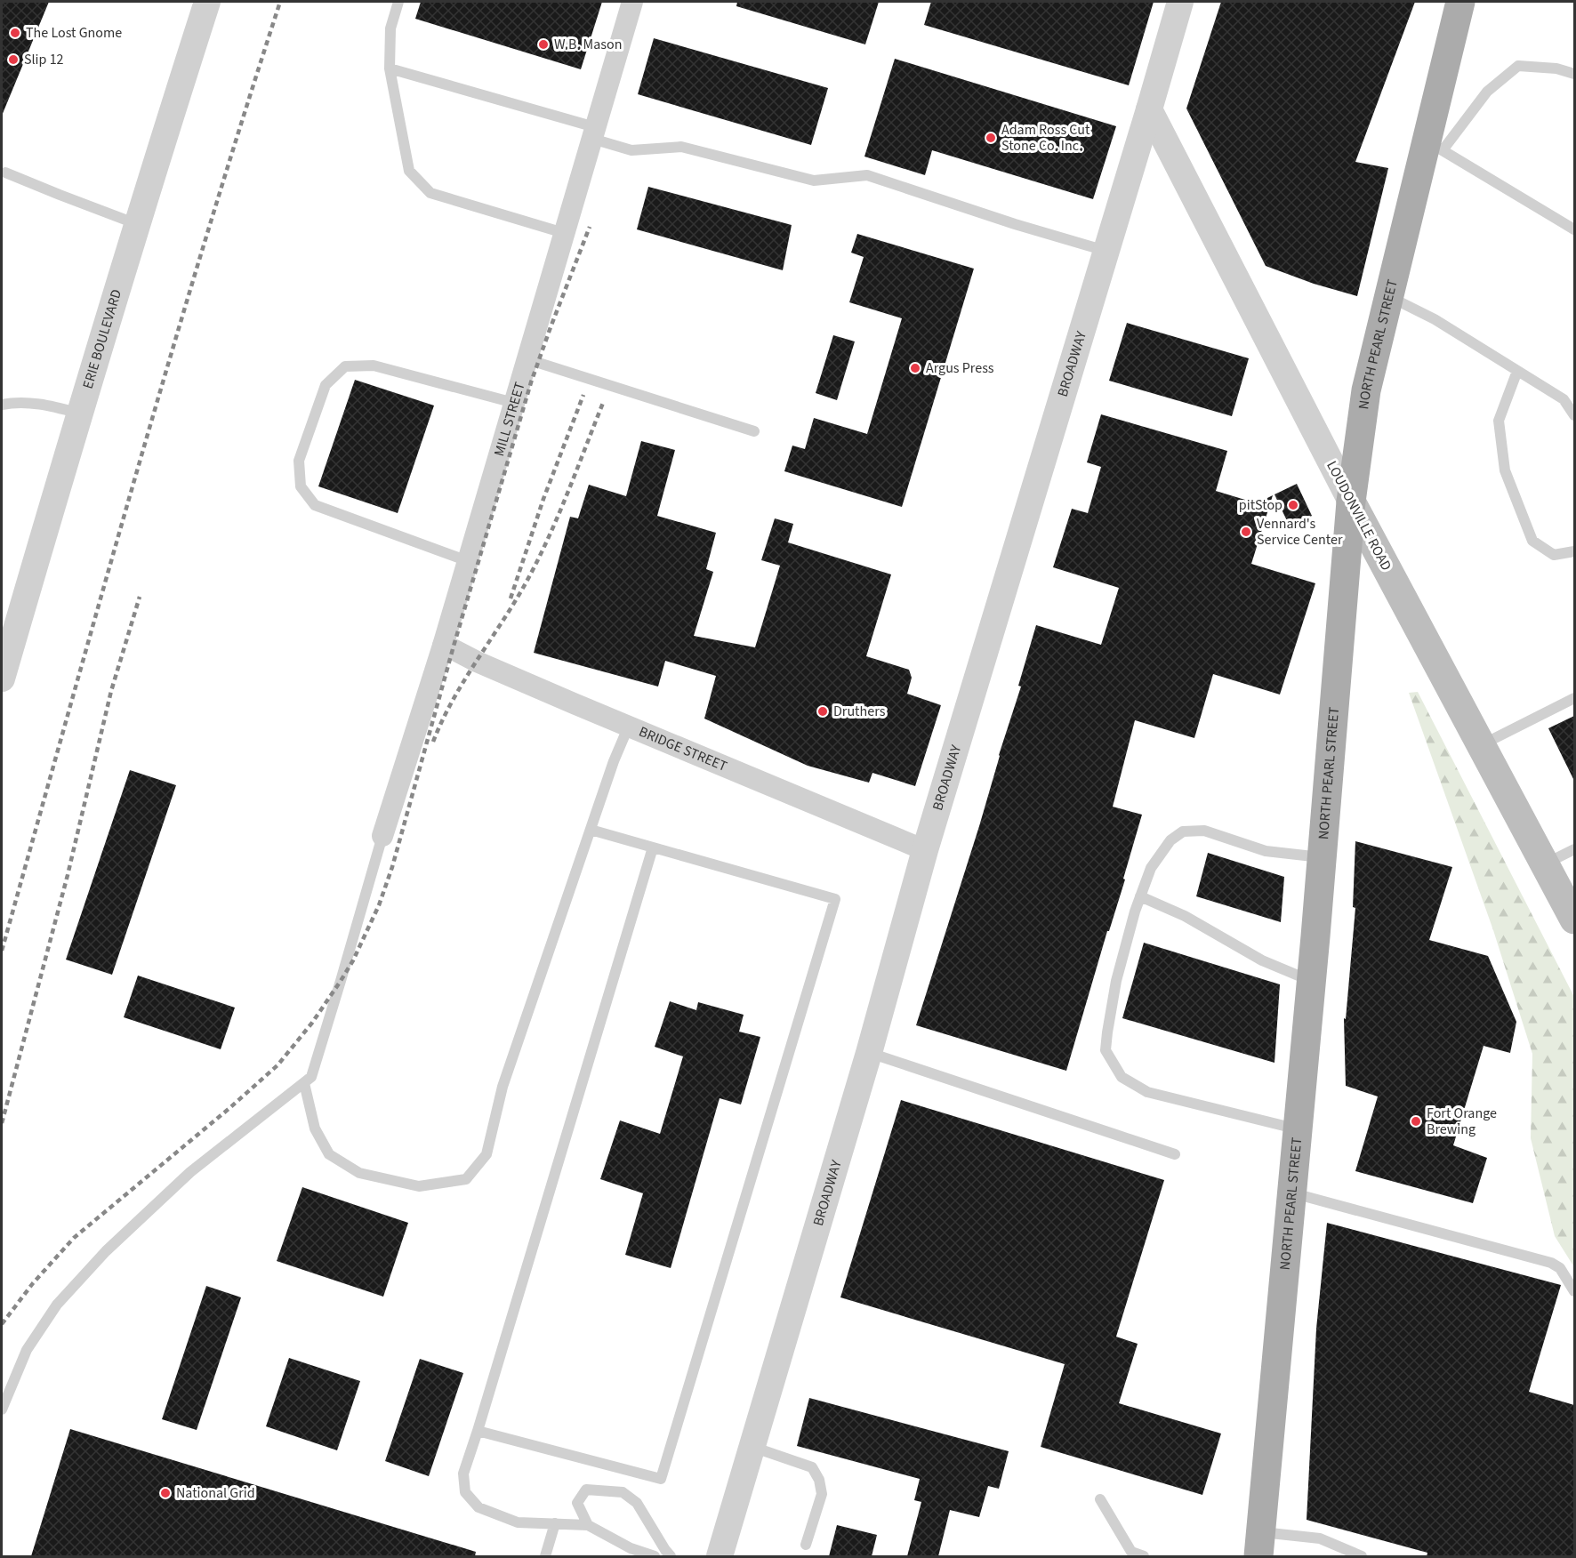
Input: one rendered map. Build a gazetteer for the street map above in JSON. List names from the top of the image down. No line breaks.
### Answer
{"streets":{"main road":["NORTH PEARL STREET","LOUDONVILLE ROAD"],"street":["ERIE BOULEVARD","BROADWAY","MILL STREET","BRIDGE STREET"]},"crossings":[["NORTH PEARL STREET","LOUDONVILLE ROAD"],["BROADWAY","LOUDONVILLE ROAD"],["BROADWAY","BRIDGE STREET"],["MILL STREET","BRIDGE STREET"]],"places":["The Lost Gnome","W.B. Mason","Slip 12","Adam Ross Cut Stone Co. Inc.","Argus Press","pitStop","Vennard's Service Center","Druthers","Fort Orange Brewing","National Grid"]}
